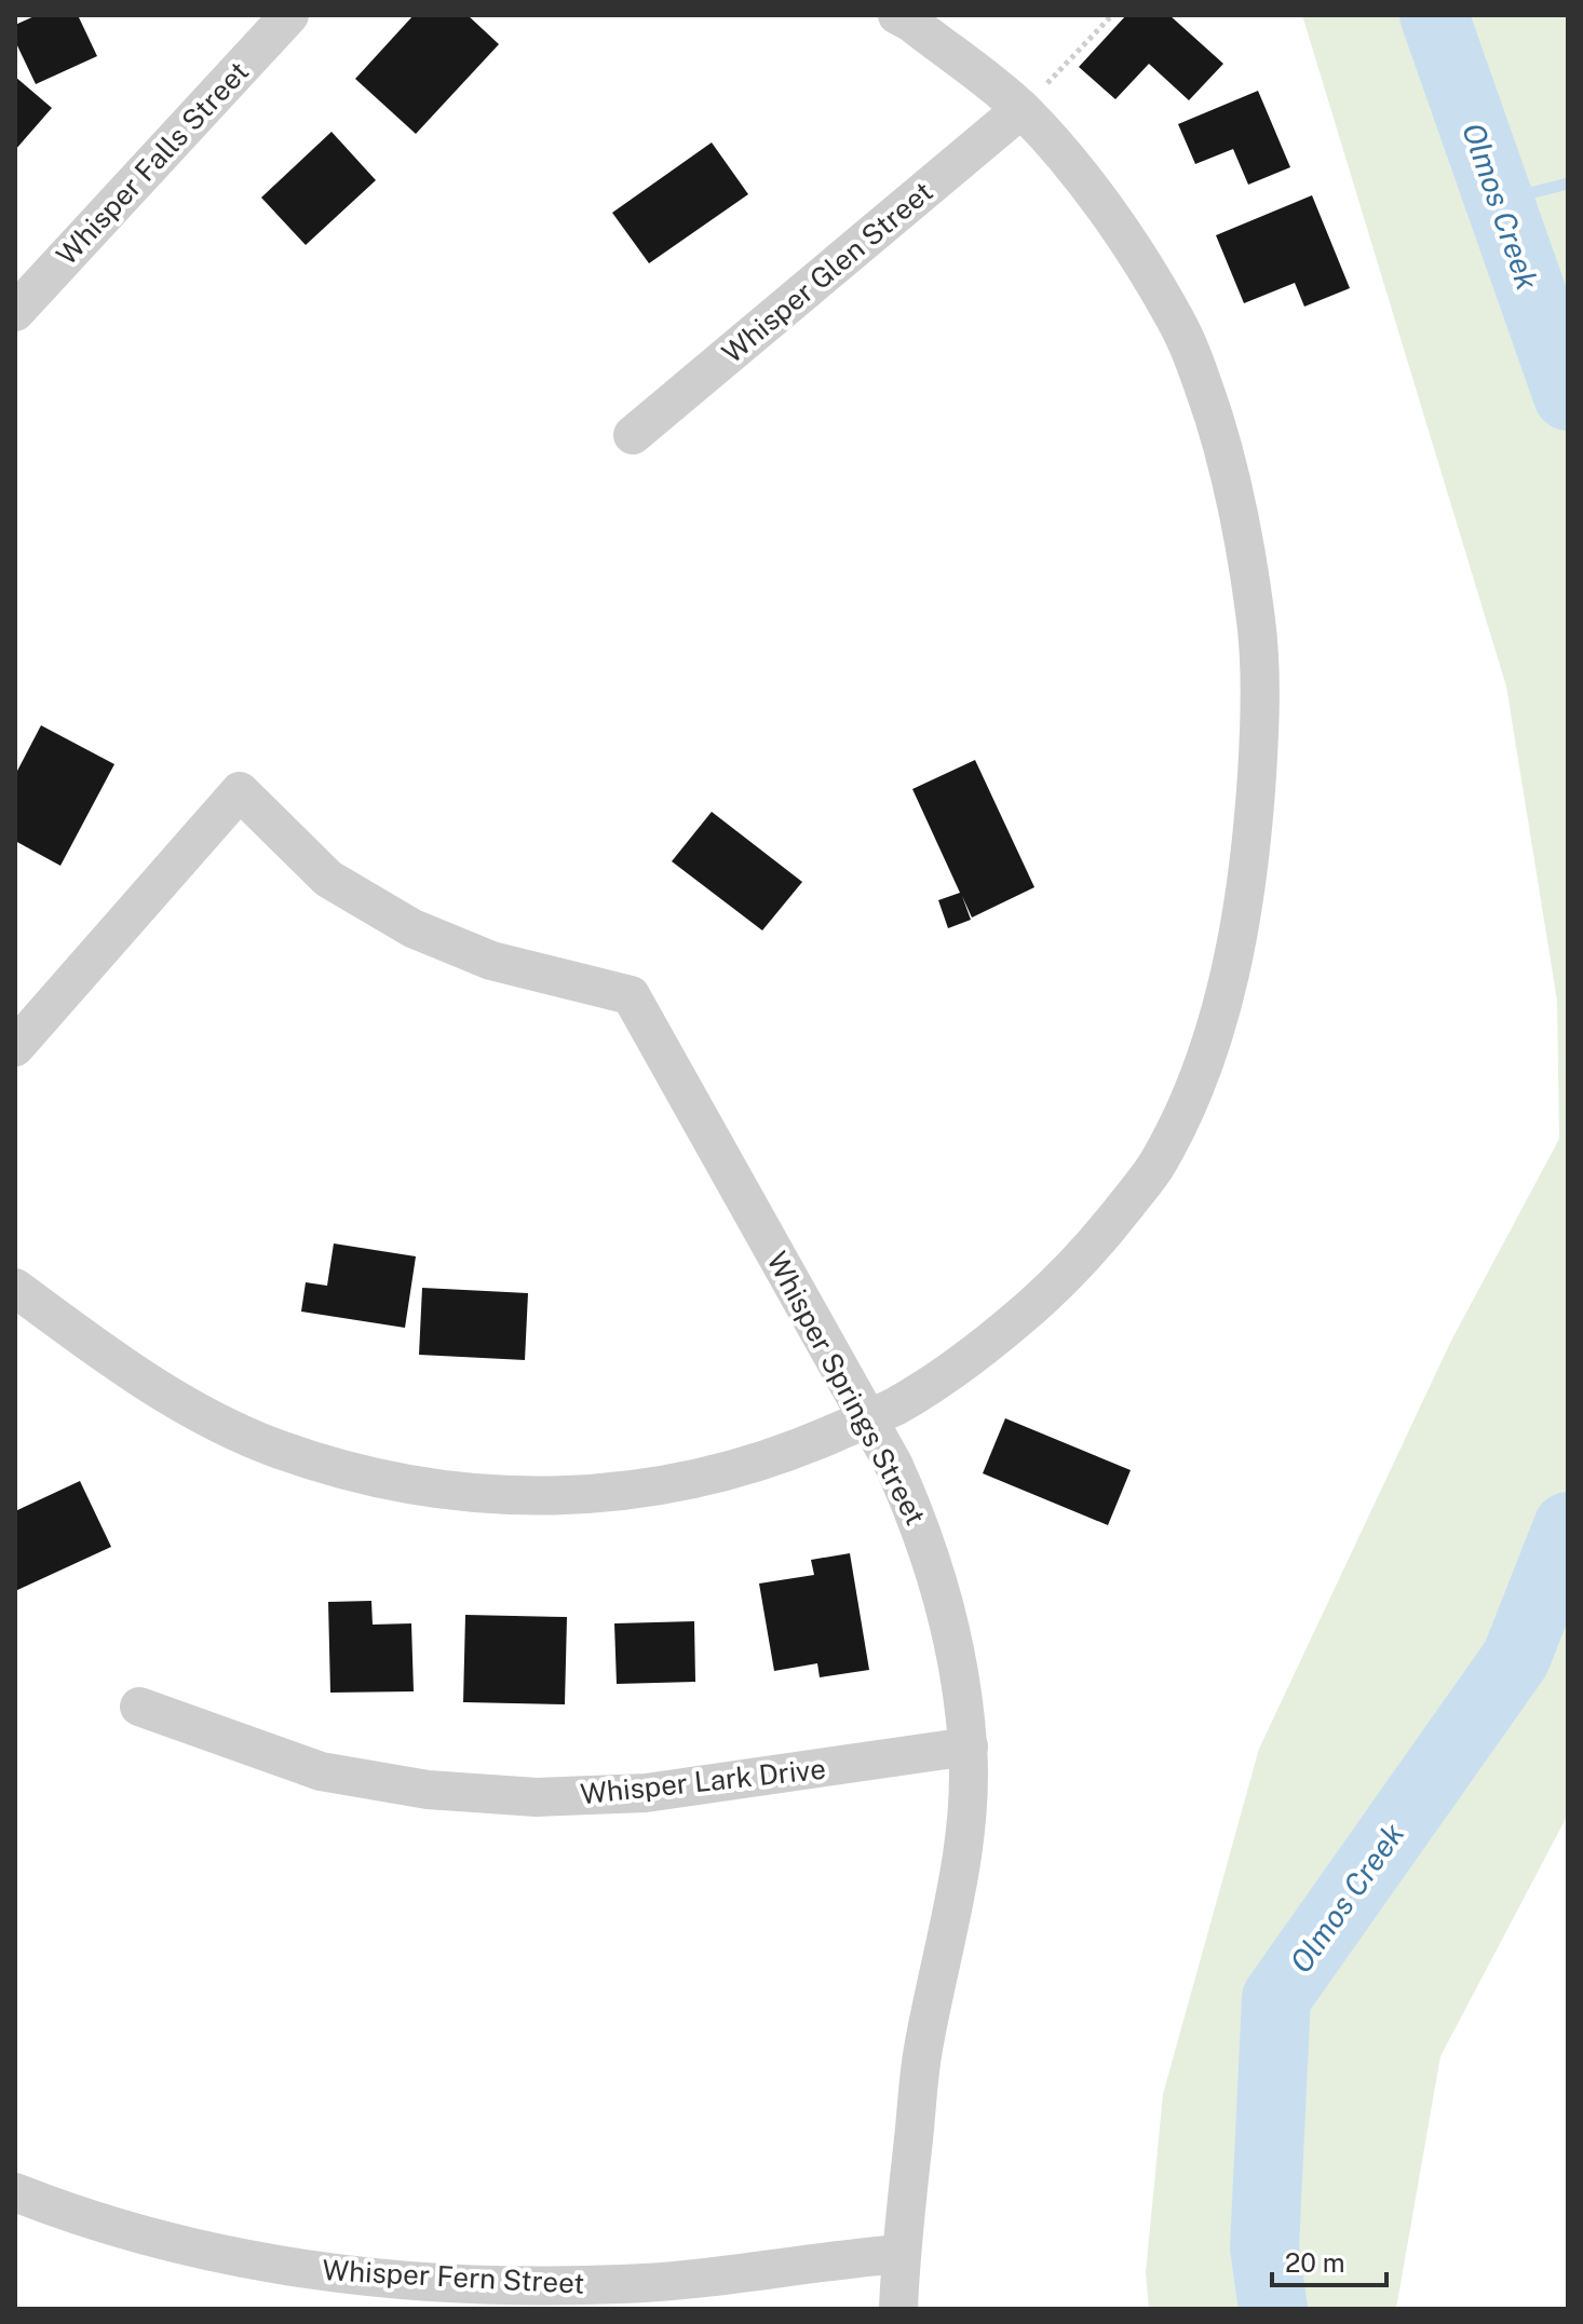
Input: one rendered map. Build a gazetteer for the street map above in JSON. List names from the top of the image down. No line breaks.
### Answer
{"streets":{"street":["Whisper Falls Street","Whisper Glen Street","Whisper Springs Street","Whisper Lark Drive","Whisper Fern Street"]},"crossings":[["Whisper Springs Street","Whisper Lark Drive"],["Whisper Springs Street","Whisper Fern Street"]],"water":["Olmos Creek"],"scale_bar":"20 m"}
